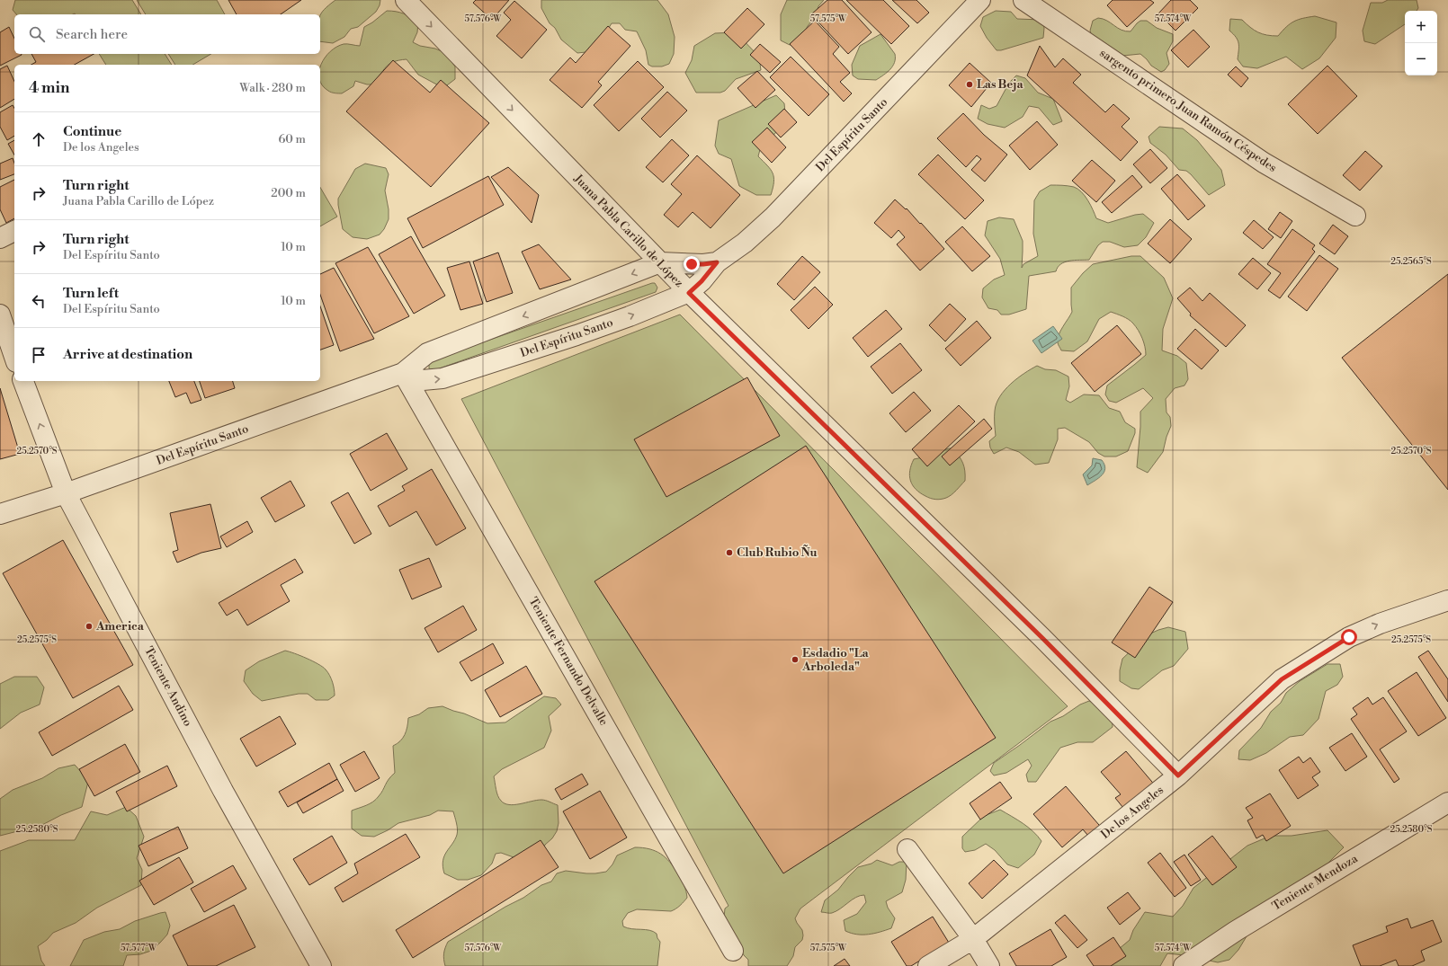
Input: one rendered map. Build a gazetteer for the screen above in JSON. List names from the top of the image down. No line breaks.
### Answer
{"streets":{"street":["sargento primero Juan Ramón Céspedes","Del Espíritu Santo","Juana Pabla Carillo de López","Teniente Fernando Delvalle","Teniente Andino","De los Angeles","Teniente Mendoza"]},"crossings":[["Del Espíritu Santo","Juana Pabla Carillo de López"],["Del Espíritu Santo","Teniente Fernando Delvalle"],["Del Espíritu Santo","Teniente Andino"],["Juana Pabla Carillo de López","De los Angeles"]],"one_way":["De los Angeles"],"places":["Las Beja","Club Rubio Ñu","America","Esdadio \"La Arboleda\""],"page":{"map_buttons":["+","−"],"search":"Search here","heading":["4 min","Walk · 280 m"],"list":[["Continue","De los Angeles","60 m"],["Turn right","Juana Pabla Carillo de López","200 m"],["Turn right","Del Espíritu Santo","10 m"],["Turn left","Del Espíritu Santo","10 m"],"Arrive at destination"]},"coordinates":["57.576°W","57.575°W","57.574°W","25.2565°S","25.2570°S","25.2575°S","25.2580°S","57.577°W"]}
